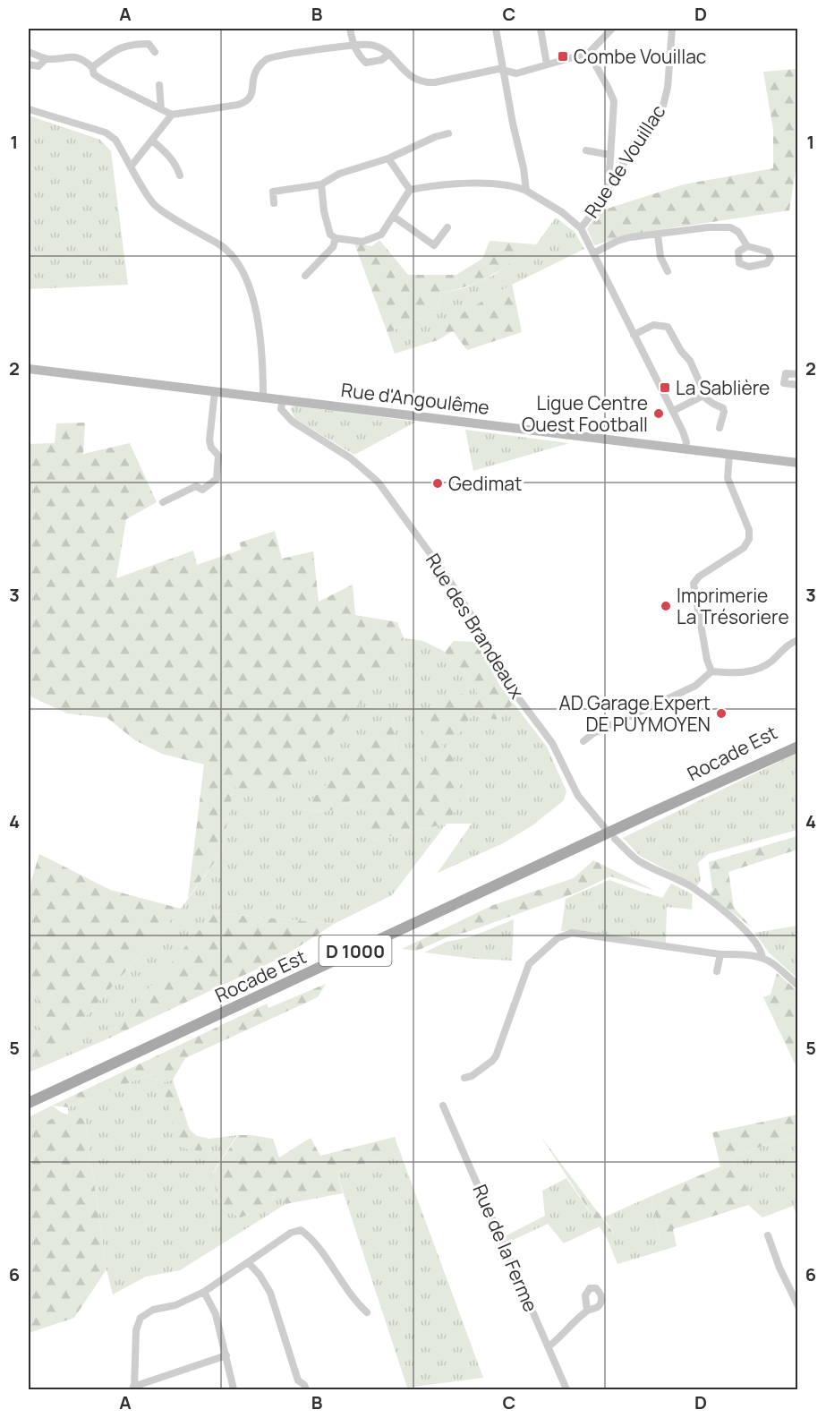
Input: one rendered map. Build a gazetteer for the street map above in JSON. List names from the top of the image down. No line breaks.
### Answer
{"streets":{"main road":["Rocade Est","D 1000"],"street":["Rue de Vouillac","Rue d'Angoulême","Rue des Brandeaux","Rue de la Ferme"]},"crossings":[["Rue d'Angoulême","Rue des Brandeaux"]],"places":{"transit":["Combe Vouillac","La Sablière"],"other":["Ligue Centre Ouest Football","Gedimat","Imprimerie La Trésoriere","AD Garage Expert DE PUYMOYEN"]},"grid":{"columns":["A","B","C","D"],"rows":["1","2","3","4","5","6"]}}
